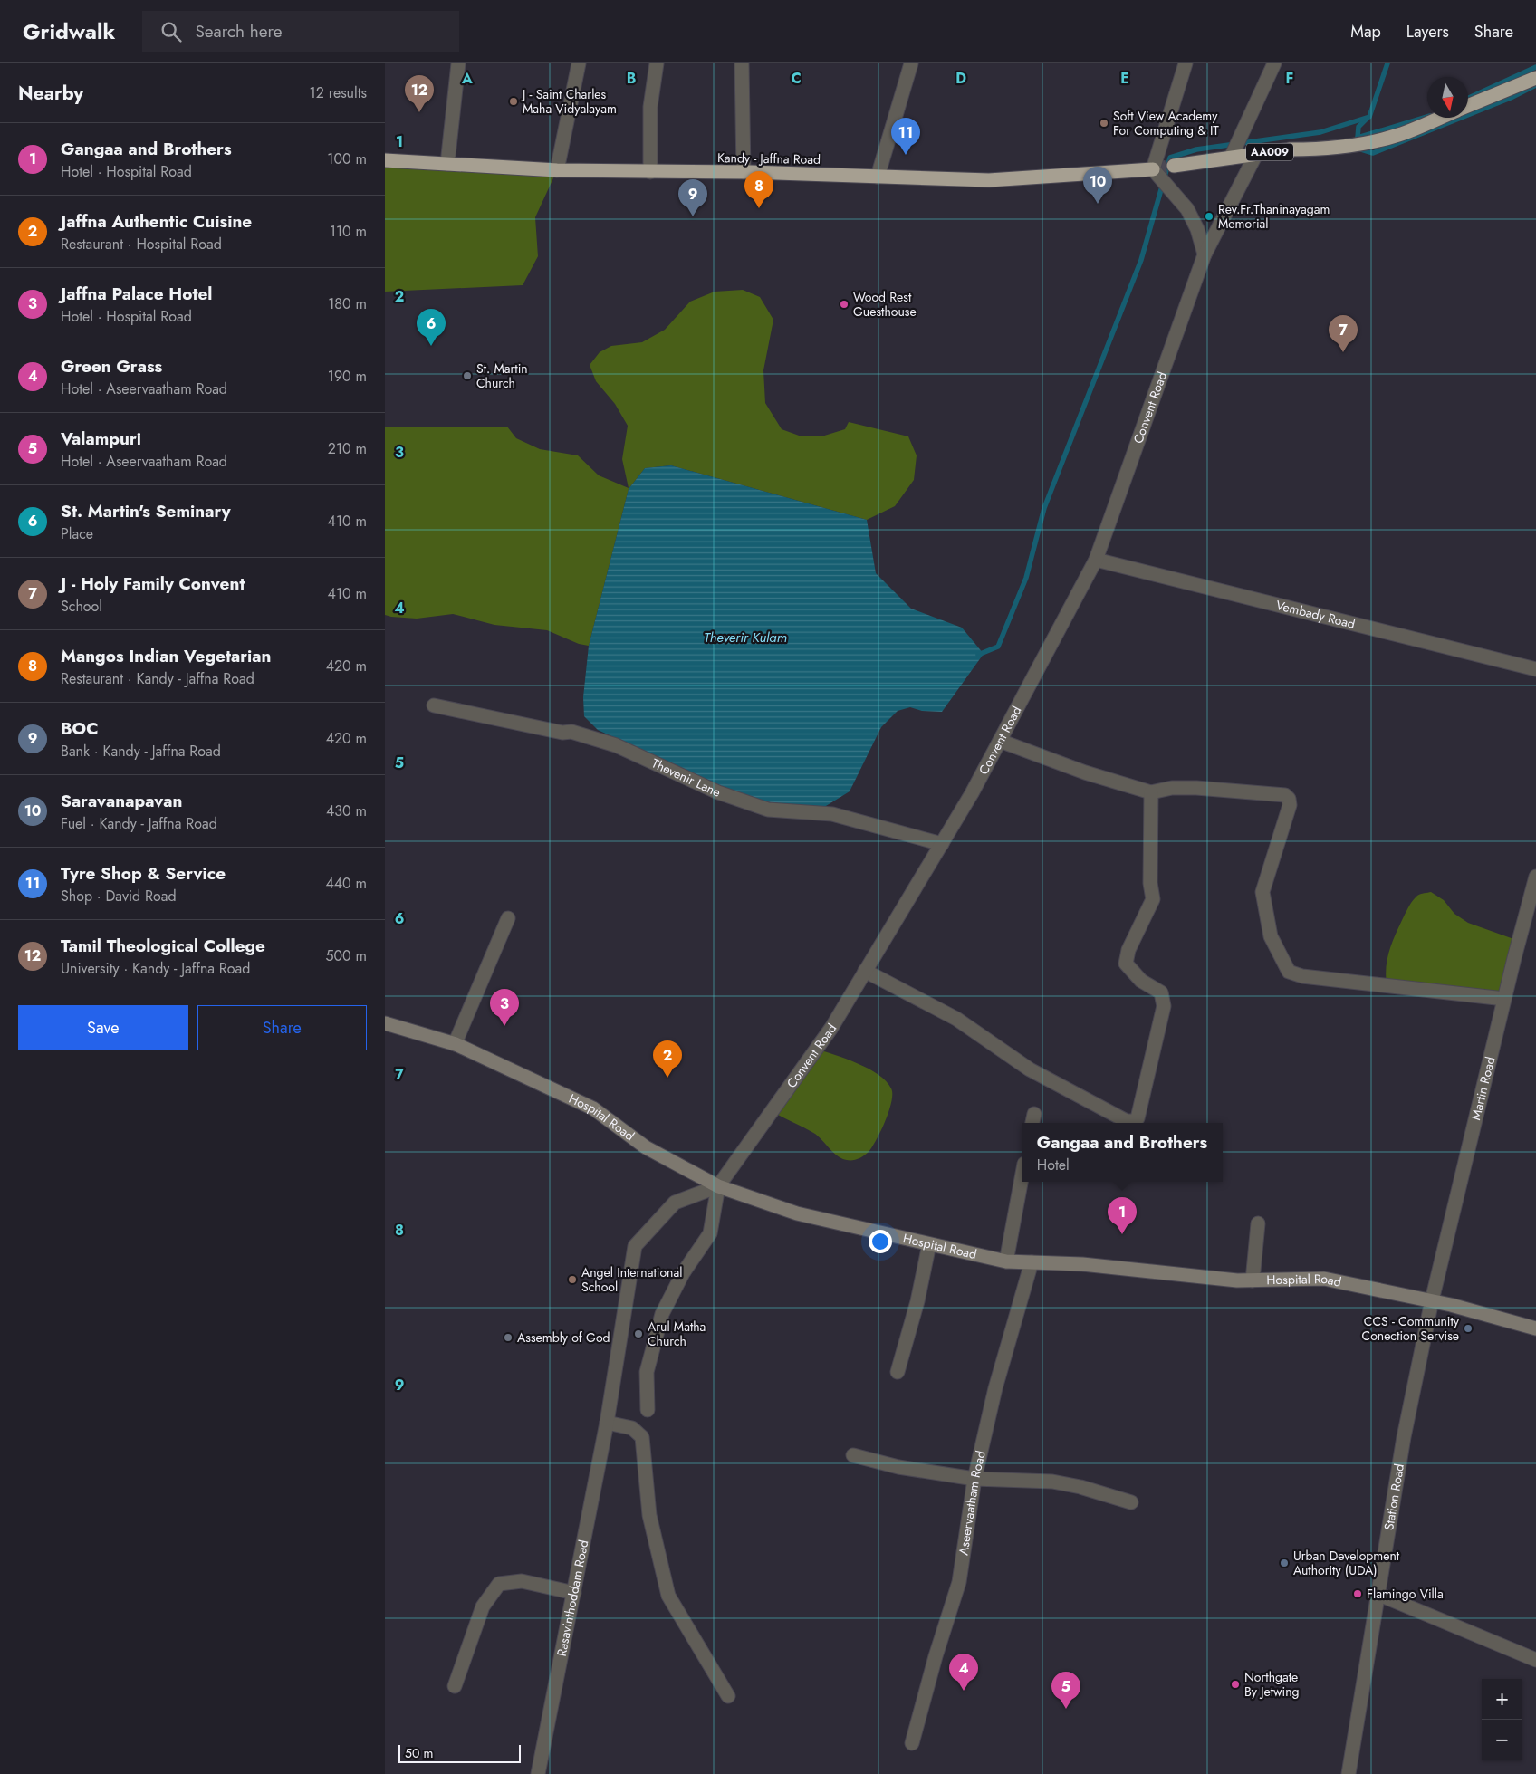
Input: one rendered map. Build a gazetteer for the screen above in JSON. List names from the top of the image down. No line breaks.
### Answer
{"streets":{"highway":["AA009","Kandy - Jaffna Road"],"street":["Convent Road","Vembady Road","Thevenir Lane","Martin Road","Hospital Road","Station Road","Aseervaatham Road","Rasavinthoddam Road"]},"crossings":[["AA009","Convent Road"],["Convent Road","Vembady Road"],["Convent Road","Thevenir Lane"],["Convent Road","Hospital Road"],["Convent Road","Rasavinthoddam Road"],["Martin Road","Hospital Road"],["Martin Road","Station Road"],["Hospital Road","Station Road"],["Hospital Road","Aseervaatham Road"],["Hospital Road","Rasavinthoddam Road"]],"water":["Theverir Kulam"],"places":["J - Saint Charles Maha Vidyalayam","Soft View Academy For Computing & IT","Rev.Fr.Thaninayagam Memorial","Wood Rest Guesthouse","St. Martin Church","Angel International School","CCS - Community Conection Servise","Arul Matha Church","Assembly of God","Urban Development Authority (UDA)","Flamingo Villa","Northgate By Jetwing"],"scale_bar":"50 m","north":"bottom","page":{"header":"Gridwalk","search":"Search here","nav":["Map","Layers","Share"],"heading":["Nearby","12 results"],"pins":["12","11","10","8","9","6","7","3","2","1","4","5"],"list":[{"mark":"1","name":"Gangaa and Brothers","note":"Hotel · Hospital Road","value":"100 m"},{"mark":"2","name":"Jaffna Authentic Cuisine","note":"Restaurant · Hospital Road","value":"110 m"},{"mark":"3","name":"Jaffna Palace Hotel","note":"Hotel · Hospital Road","value":"180 m"},{"mark":"4","name":"Green Grass","note":"Hotel · Aseervaatham Road","value":"190 m"},{"mark":"5","name":"Valampuri","note":"Hotel · Aseervaatham Road","value":"210 m"},{"mark":"6","name":"St. Martin's Seminary","note":"Place","value":"410 m"},{"mark":"7","name":"J - Holy Family Convent","note":"School","value":"410 m"},{"mark":"8","name":"Mangos Indian Vegetarian","note":"Restaurant · Kandy - Jaffna Road","value":"420 m"},{"mark":"9","name":"BOC","note":"Bank · Kandy - Jaffna Road","value":"420 m"},{"mark":"10","name":"Saravanapavan","note":"Fuel · Kandy - Jaffna Road","value":"430 m"},{"mark":"11","name":"Tyre Shop & Service","note":"Shop · David Road","value":"440 m"},{"mark":"12","name":"Tamil Theological College","note":"University · Kandy - Jaffna Road","value":"500 m"}],"buttons":["Save","Share"],"popup":["Gangaa and Brothers","Hotel"],"map_buttons":["+","−"],"scale":"50 m"},"grid":{"columns":["A","B","C","D","E","F"],"rows":["1","2","3","4","5","6","7","8","9"]}}
